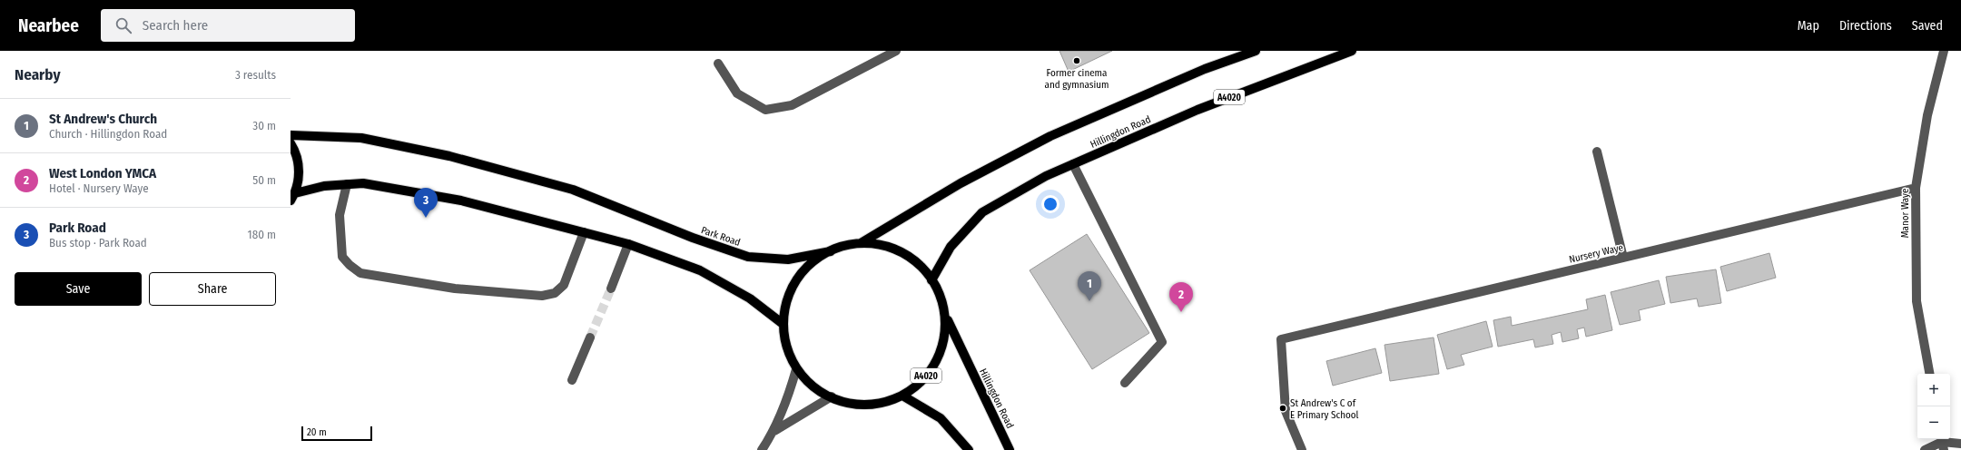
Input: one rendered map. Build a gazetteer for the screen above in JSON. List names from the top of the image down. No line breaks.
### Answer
{"streets":{"main road":["A4020","Hillingdon Road","Park Road"],"street":["Manor Waye","Nursery Waye"]},"crossings":[["A4020","Hillingdon Road"],["A4020","Park Road"],["Manor Waye","Nursery Waye"]],"places":["Former cinema and gymnasium","St Andrew's C of E Primary School"],"scale_bar":"20 m","page":{"header":"Nearbee","search":"Search here","nav":["Map","Directions","Saved"],"heading":["Nearby","3 results"],"list":[{"mark":"1","name":"St Andrew's Church","note":"Church · Hillingdon Road","value":"30 m"},{"mark":"2","name":"West London YMCA","note":"Hotel · Nursery Waye","value":"50 m"},{"mark":"3","name":"Park Road","note":"Bus stop · Park Road","value":"180 m"}],"pins":["3","1","2"],"buttons":["Save","Share"],"map_buttons":["+","−"],"scale":"20 m"}}
